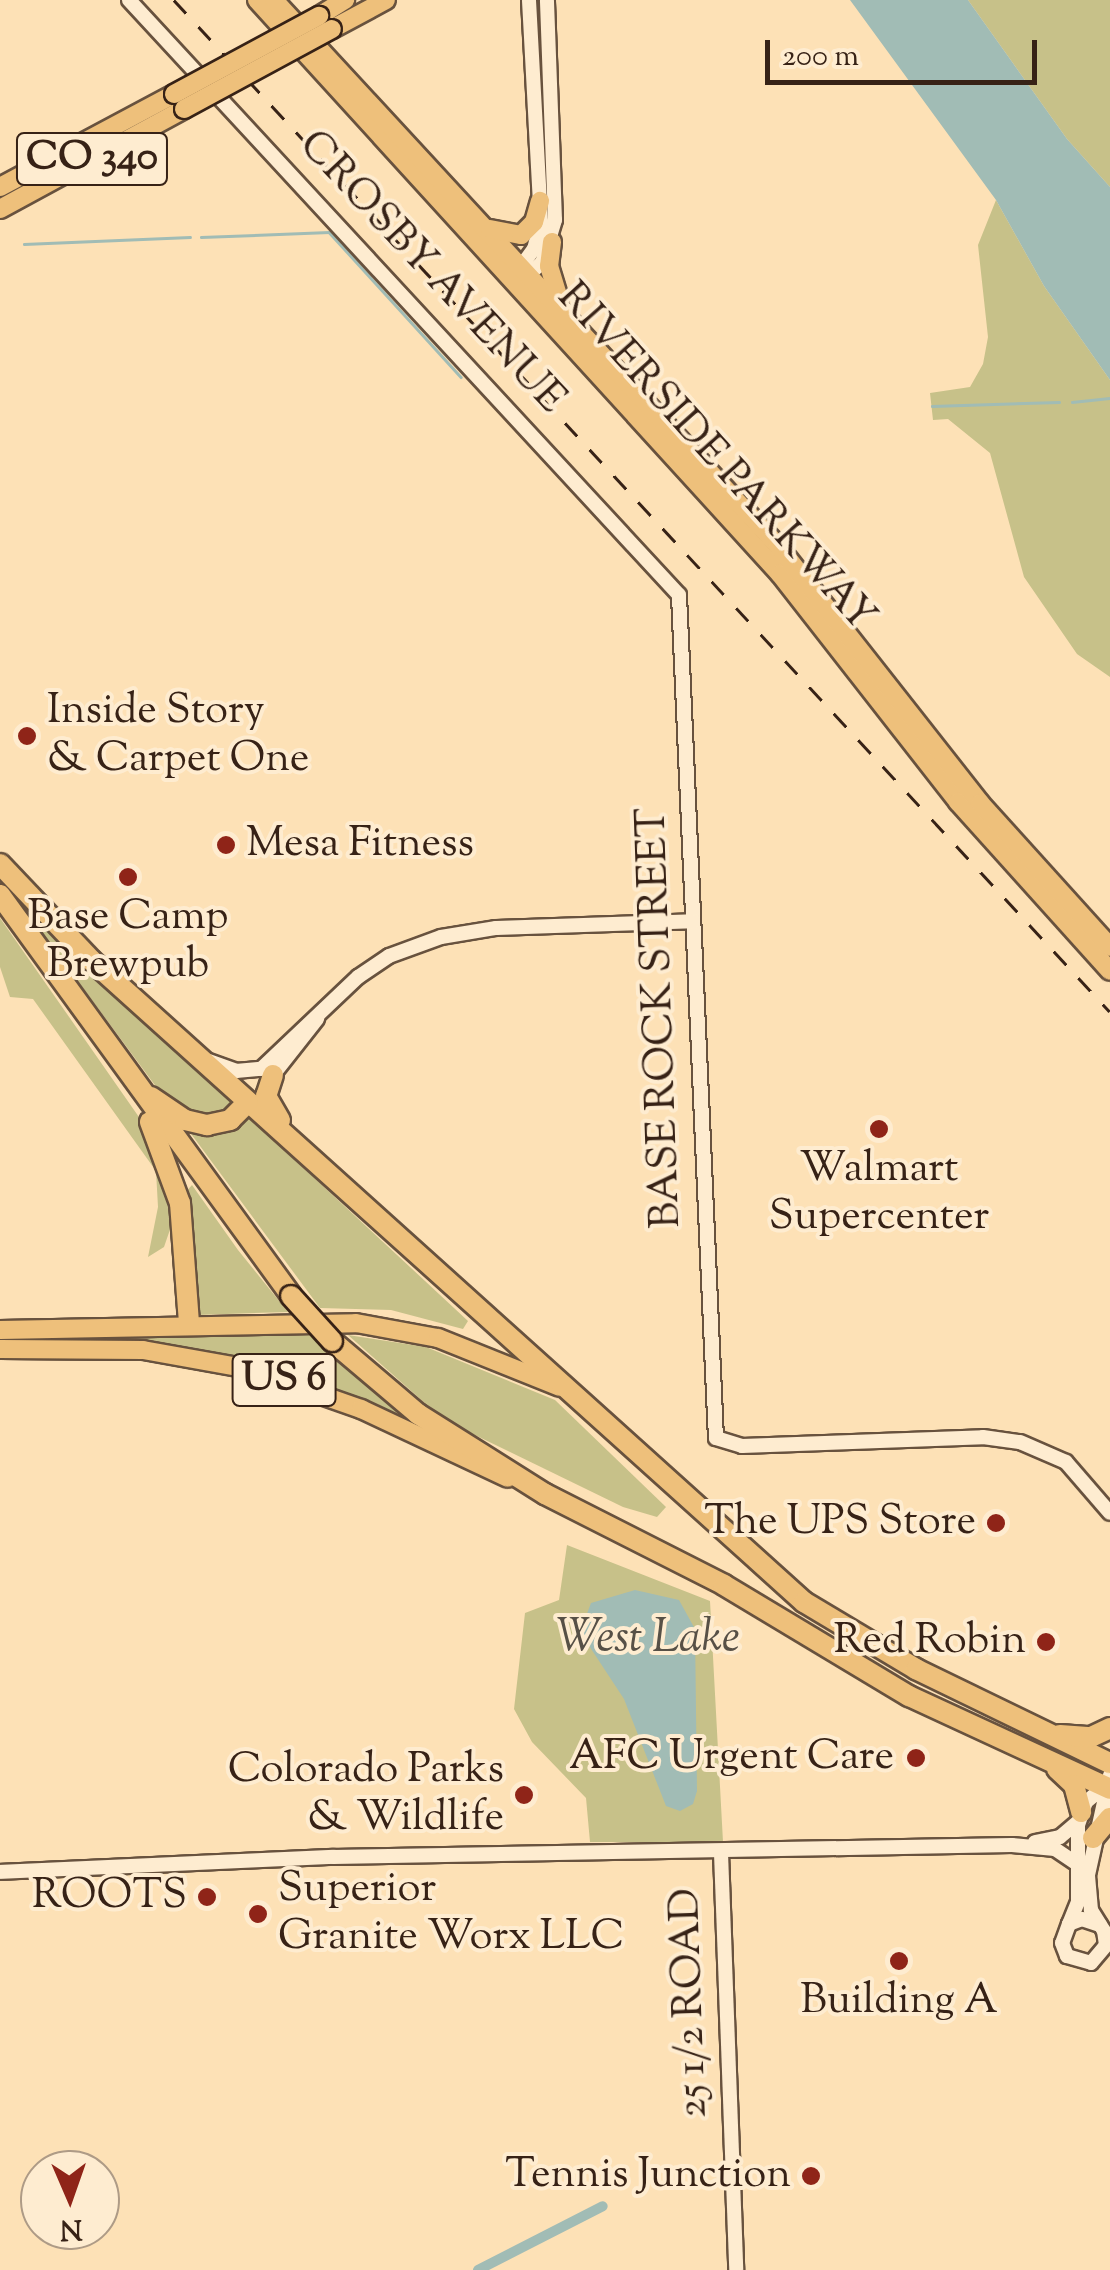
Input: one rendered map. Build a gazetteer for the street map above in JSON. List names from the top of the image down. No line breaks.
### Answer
{"streets":{"main road":["CO 340","RIVERSIDE PARKWAY","US 6"],"street":["CROSBY AVENUE","BASE ROCK STREET","25 1/2 ROAD"]},"crossings":[["CROSBY AVENUE","BASE ROCK STREET"]],"water":["West Lake"],"places":["Inside Story & Carpet One","Mesa Fitness","Base Camp Brewpub","Walmart Supercenter","The UPS Store","Red Robin","AFC Urgent Care","Colorado Parks & Wildlife","ROOTS","Superior Granite Worx LLC","Building A","Tennis Junction"],"scale_bar":"200 m","north":"bottom"}
